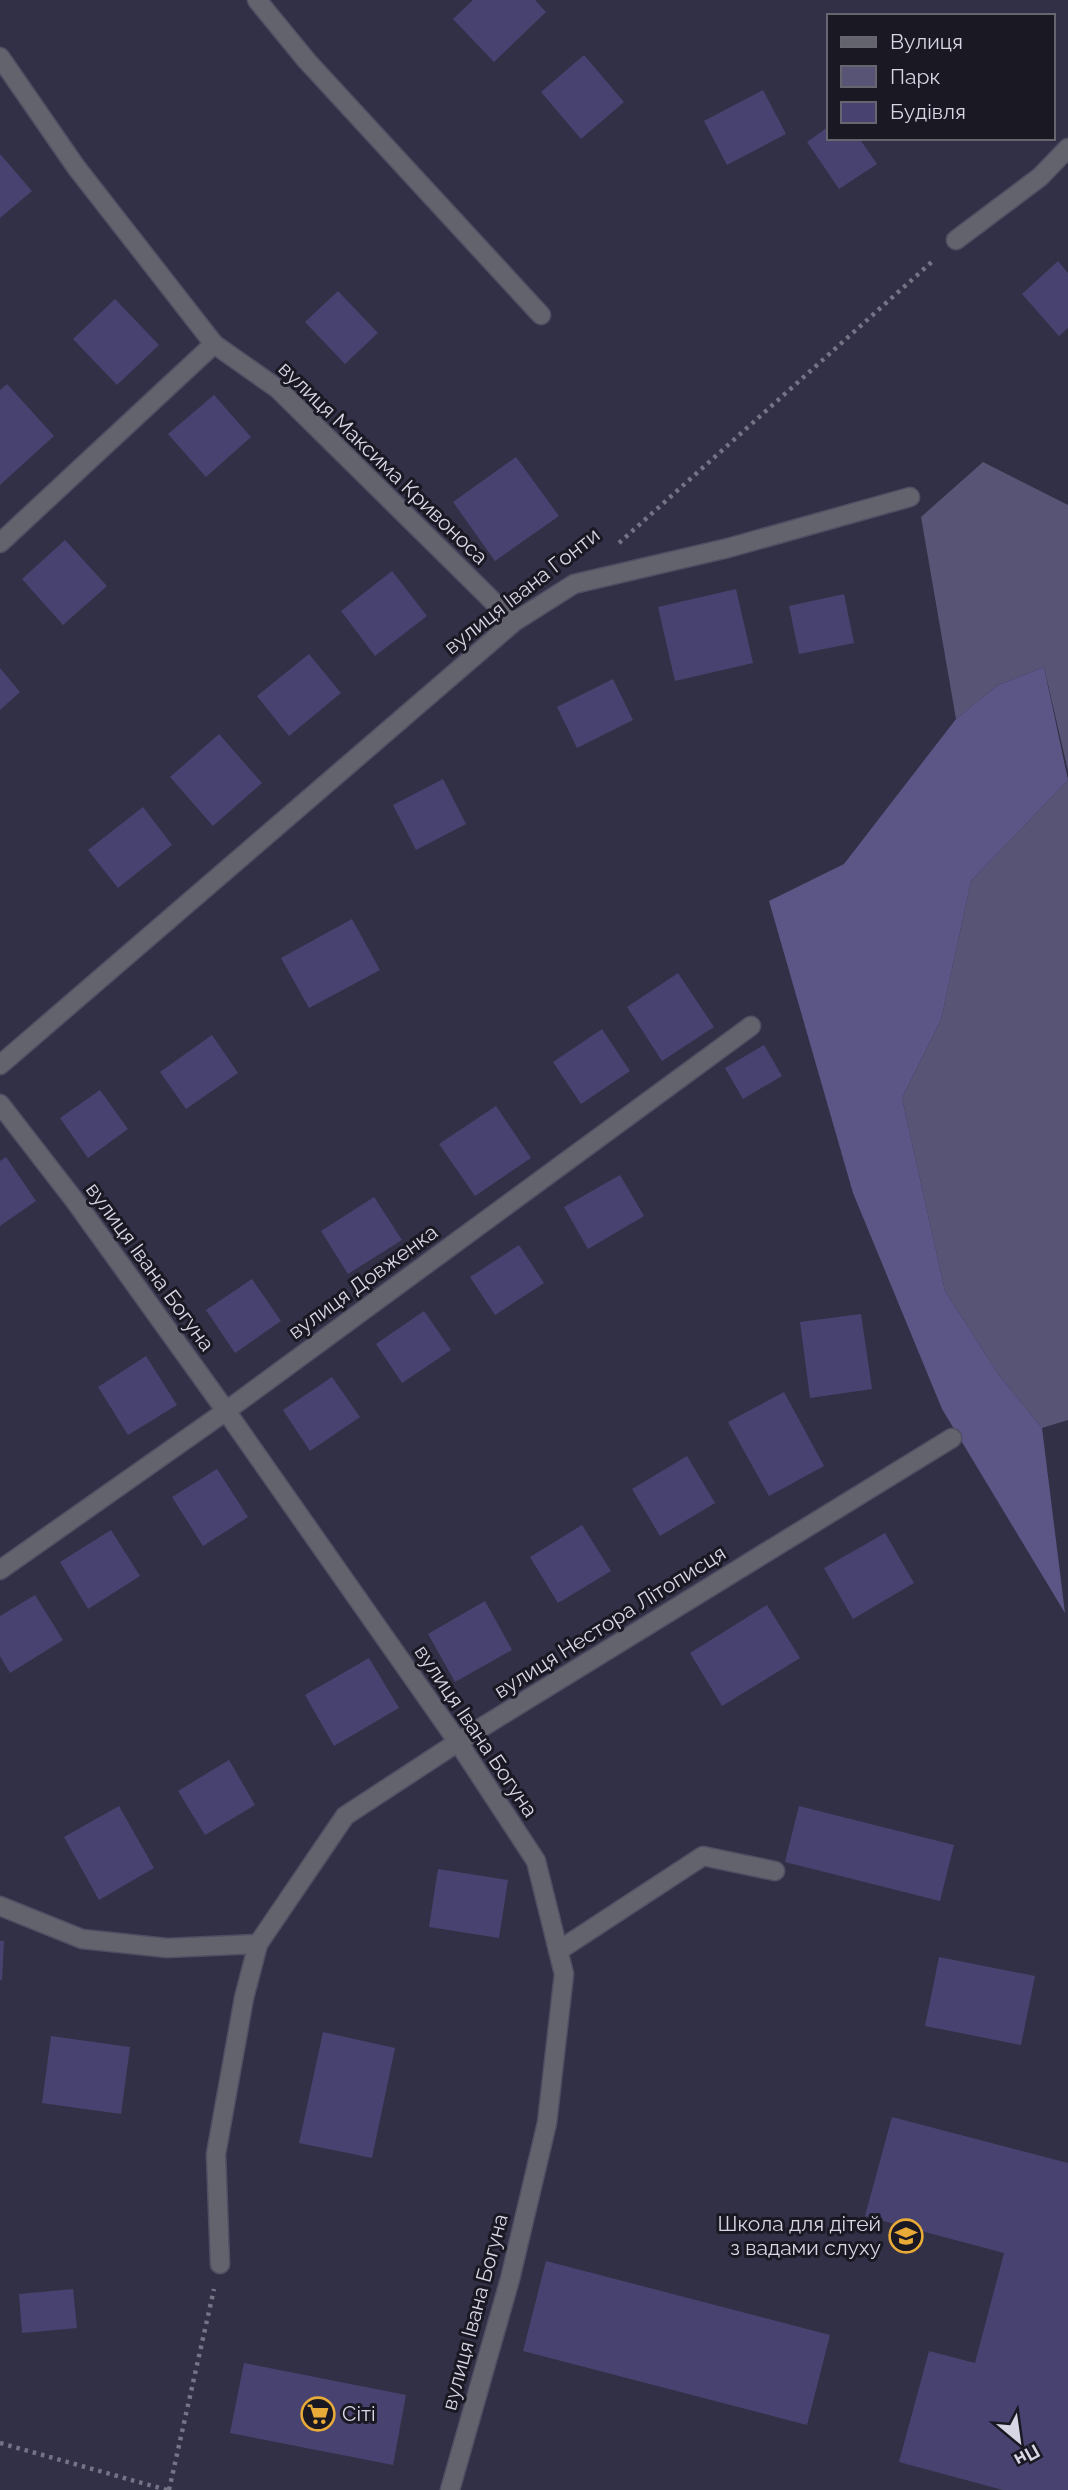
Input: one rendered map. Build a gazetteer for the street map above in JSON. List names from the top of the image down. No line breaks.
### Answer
{"streets":{"street":["вулиця Максима Кривоноса","вулиця Івана Гонти","вулиця Івана Богуна","вулиця Довженка","вулиця Нестора Літописця"]},"crossings":[["вулиця Максима Кривоноса","вулиця Івана Гонти"],["вулиця Івана Богуна","вулиця Довженка"],["вулиця Івана Богуна","вулиця Нестора Літописця"]],"places":{"school or university":["Школа для дітей з вадами слуху"],"supermarket":["Cіті"]},"legend":["Вулиця","Парк","Будівля"],"north":"bottom right"}
